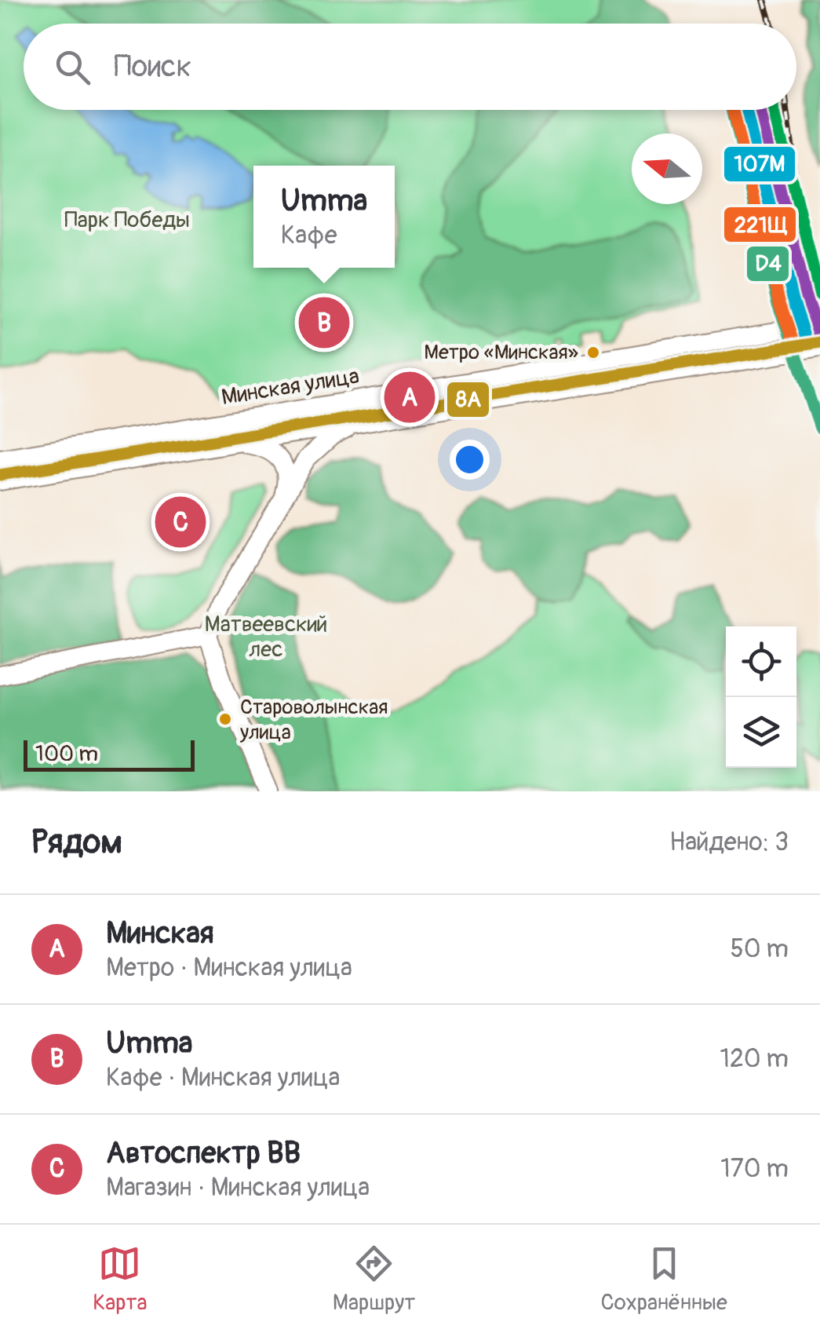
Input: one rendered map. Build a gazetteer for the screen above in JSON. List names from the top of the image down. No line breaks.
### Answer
{"streets":{"main road":["Минская улица"]},"parks":["Парк Победы","Матвеевский лес"],"places":["Метро «Минская»","Староволынская улица"],"lines":["transit line D4","transit line 107М","transit line 221Щ","transit line 8А"],"scale_bar":"100 m","north":"left","page":{"search":"Поиск","popup":["Umma","Кафе"],"pins":["B","A","C"],"scale":"100 m","heading":["Рядом","Найдено: 3"],"list":[{"mark":"A","name":"Минская","note":"Метро · Минская улица","value":"50 m"},{"mark":"B","name":"Umma","note":"Кафе · Минская улица","value":"120 m"},{"mark":"C","name":"Автоспектр ВВ","note":"Магазин · Минская улица","value":"170 m"}],"nav":["Карта","Маршрут","Сохранённые"]}}
